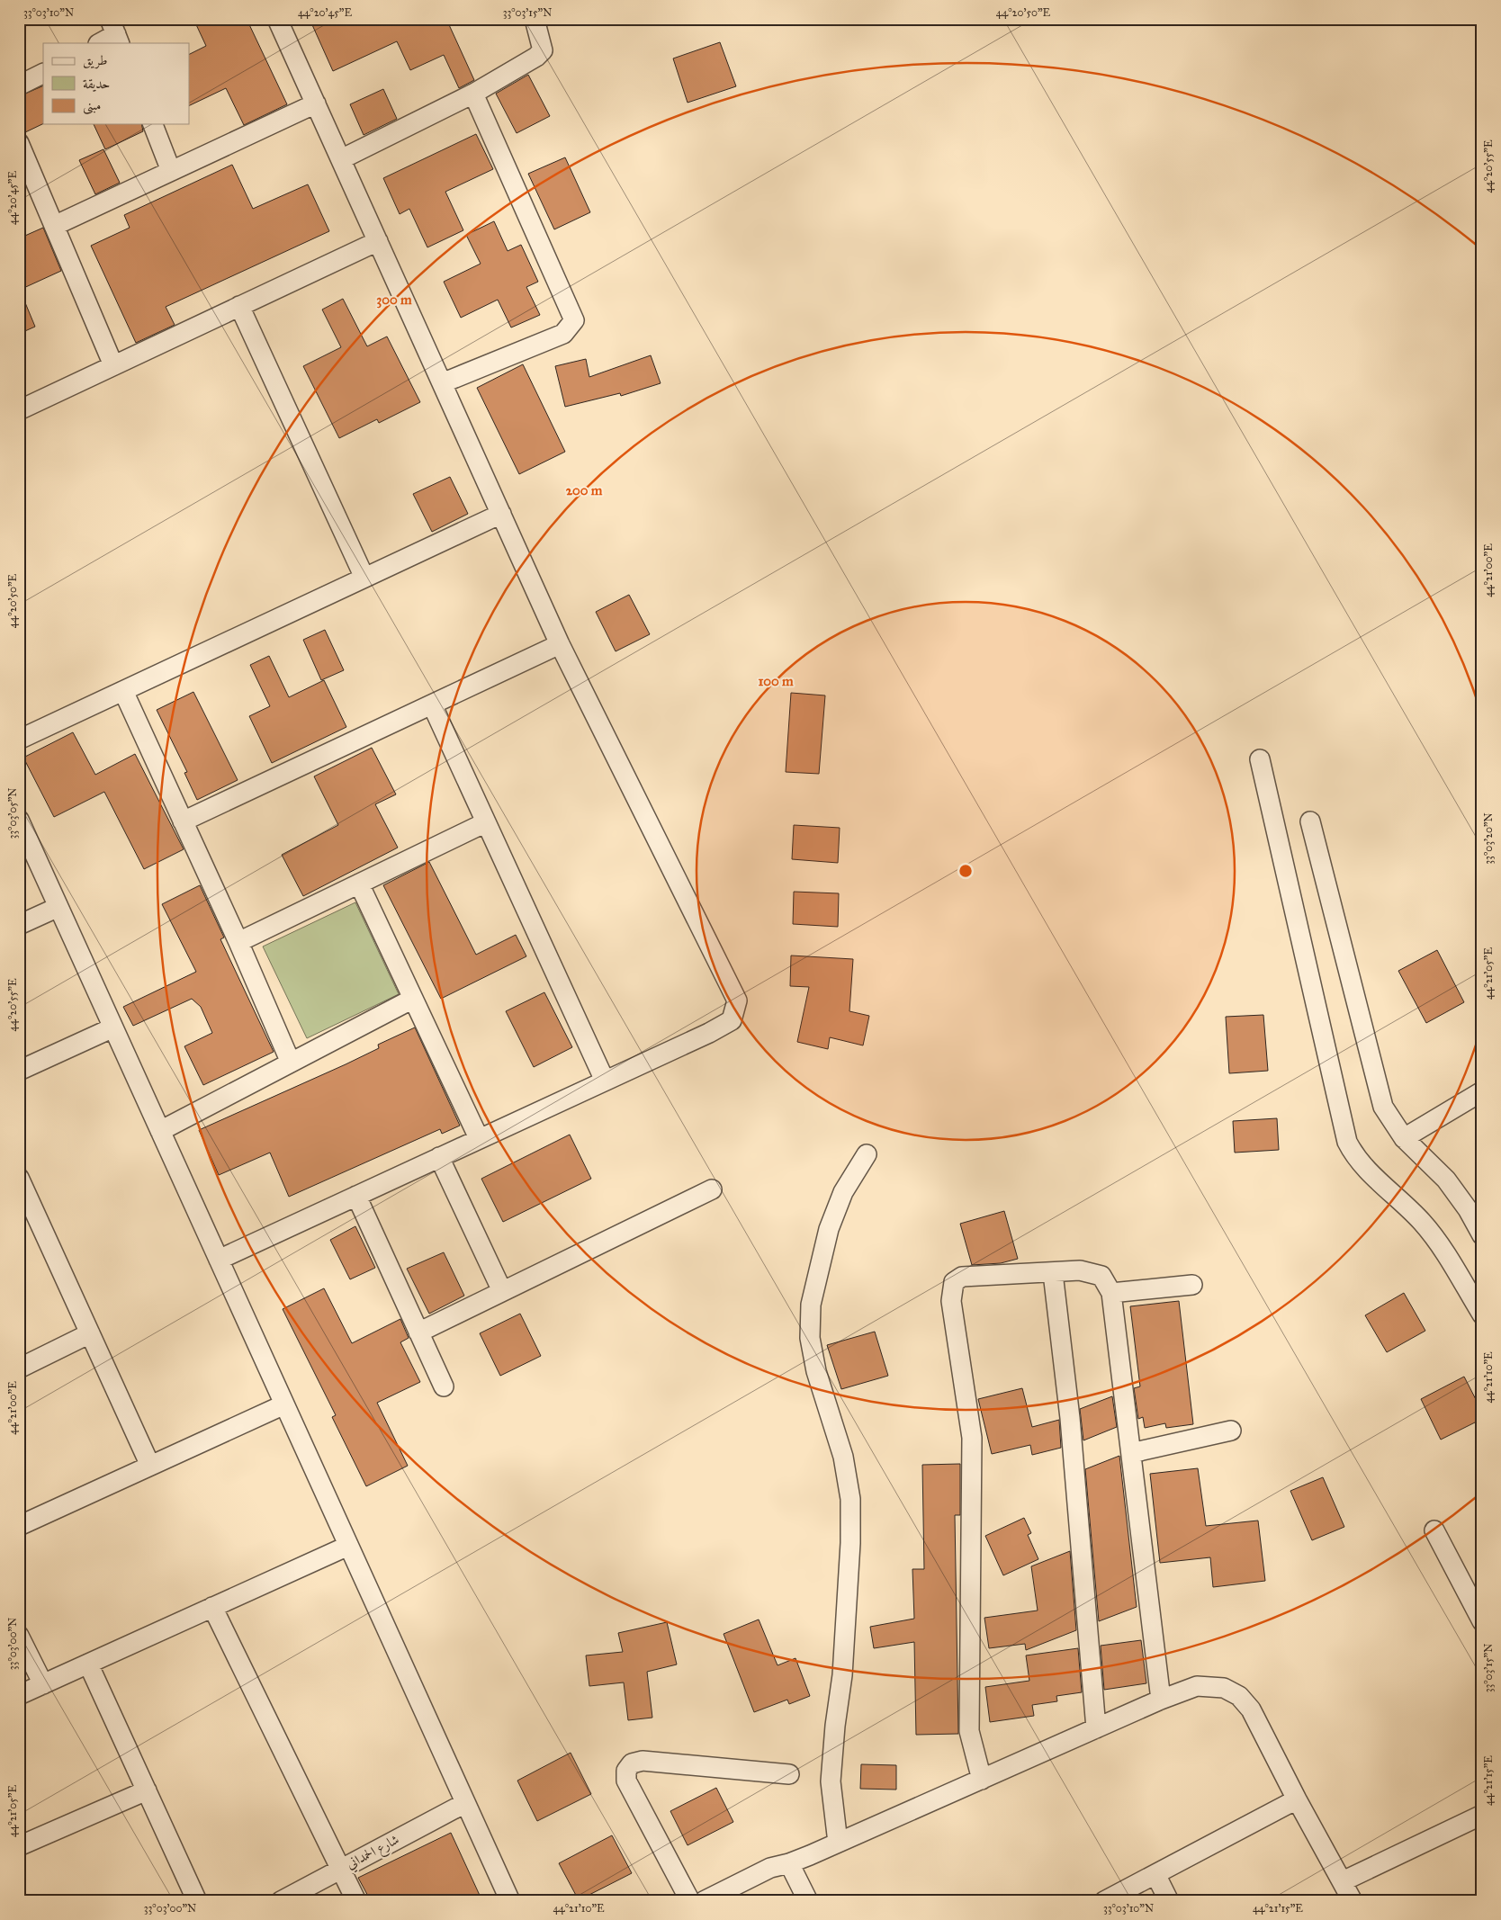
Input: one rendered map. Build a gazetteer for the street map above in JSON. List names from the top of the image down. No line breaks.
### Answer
{"streets":{"street":["شارع الحمداني"]},"legend":["طريق","حديقة","مبنى"],"coordinates":["33°03'10\"N","44°20'45\"E","33°03'15\"N","44°20'50\"E","44°20'55\"E","44°21'00\"E","33°03'05\"N","33°03'20\"N","44°21'05\"E","44°21'10\"E","33°03'00\"N","44°21'15\"E"],"rings":["300 m","200 m","100 m"]}
